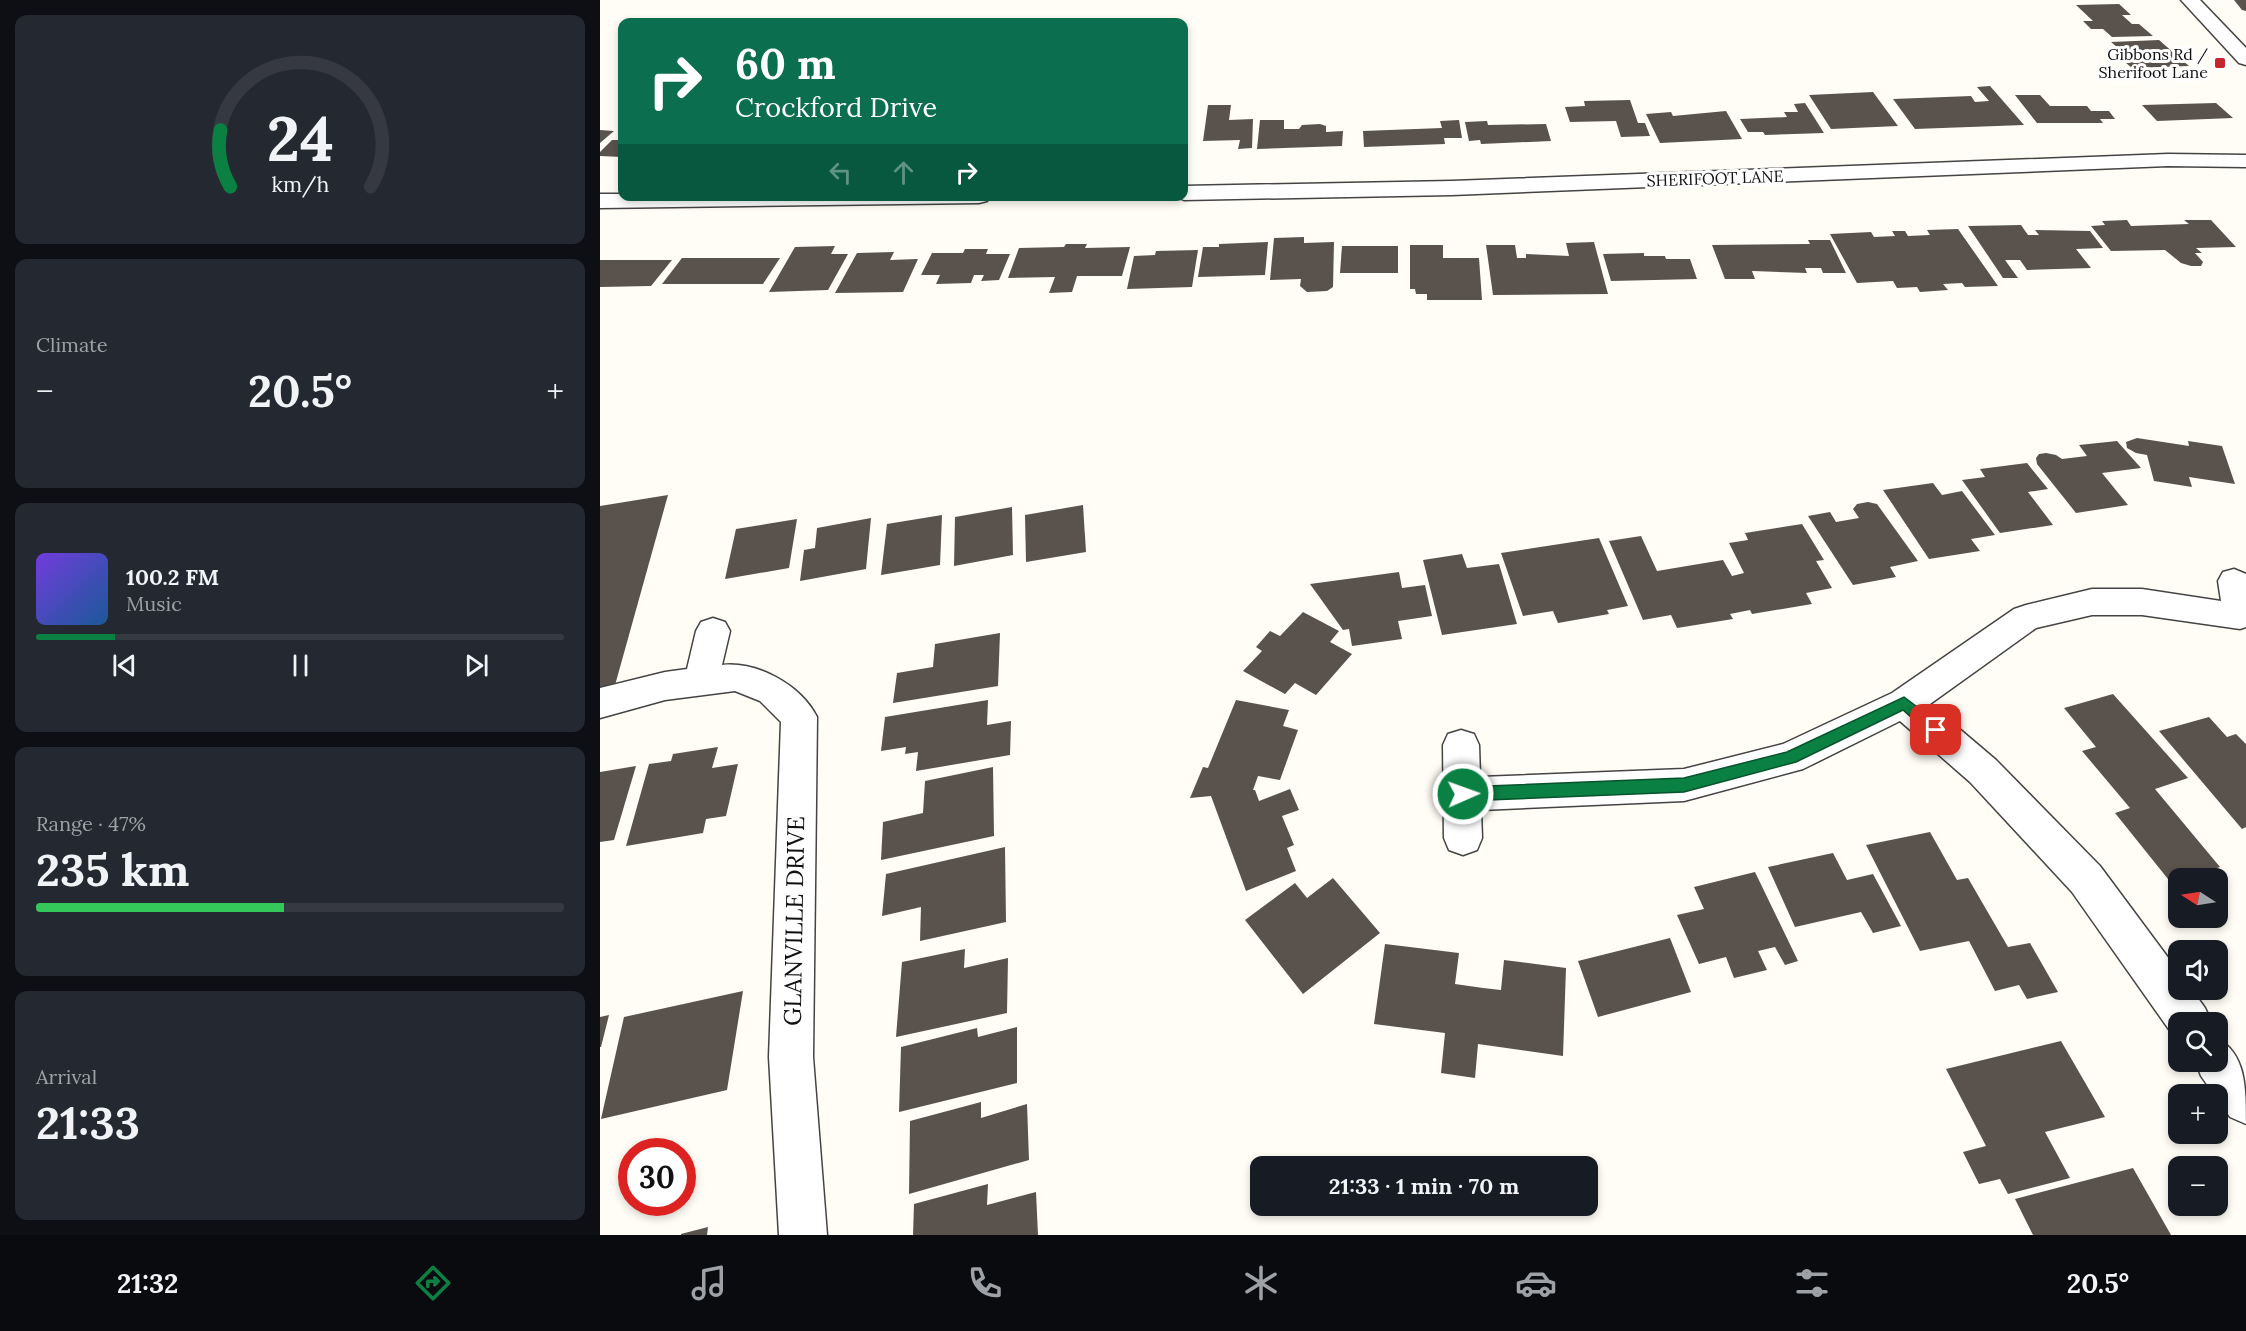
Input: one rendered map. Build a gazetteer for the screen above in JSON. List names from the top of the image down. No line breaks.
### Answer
{"streets":{"street":["SHERIFOOT LANE","GLANVILLE DRIVE"]},"places":{"transit":["Gibbons Rd / Sherifoot Lane"]},"north":"left","page":{"turn":["60 m","Crockford Drive"],"tile":["Climate",["Range · 47%","235 km"],["Arrival","21:33"]],"heat":["−","20.5°","+"],"song":["100.2 FM","Music"],"map_buttons":["+","−"],"limit":"30","trip":"21:33 · 1 min · 70 m","tabs":["21:32","20.5°"],"gauge":["24","km/h"]}}
